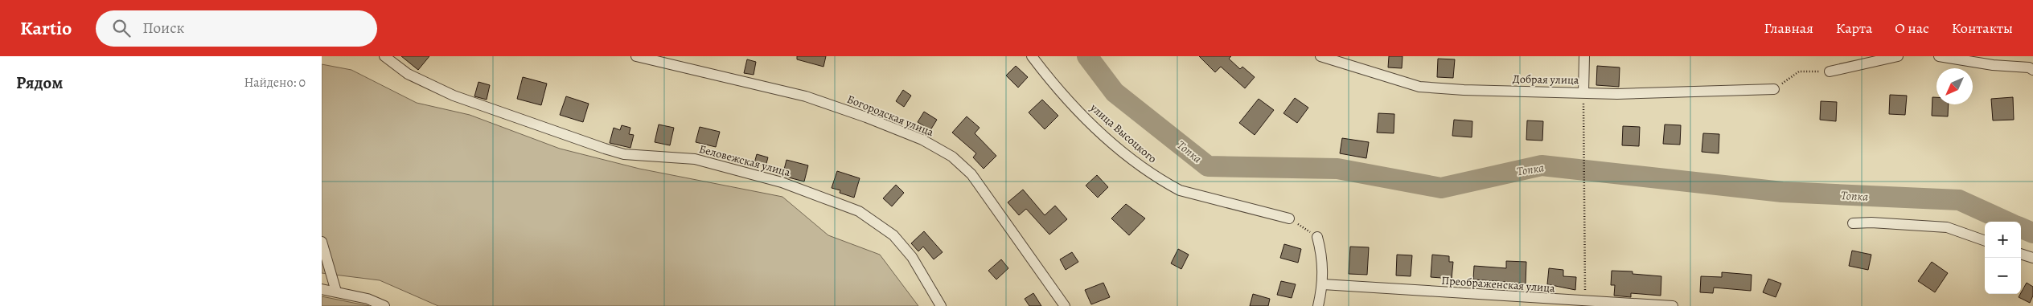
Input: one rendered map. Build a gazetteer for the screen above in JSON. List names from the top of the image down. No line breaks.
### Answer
{"streets":{"street":["Добрая улица","Богородская улица","улица Высоцкого","Беловежская улица","Преображенская улица"]},"water":["Топка"],"north":"bottom left","page":{"header":"Kartio","search":"Поиск","nav":["Главная","Карта","О нас","Контакты"],"heading":["Рядом","Найдено: 0"],"map_buttons":["+","−"]}}
